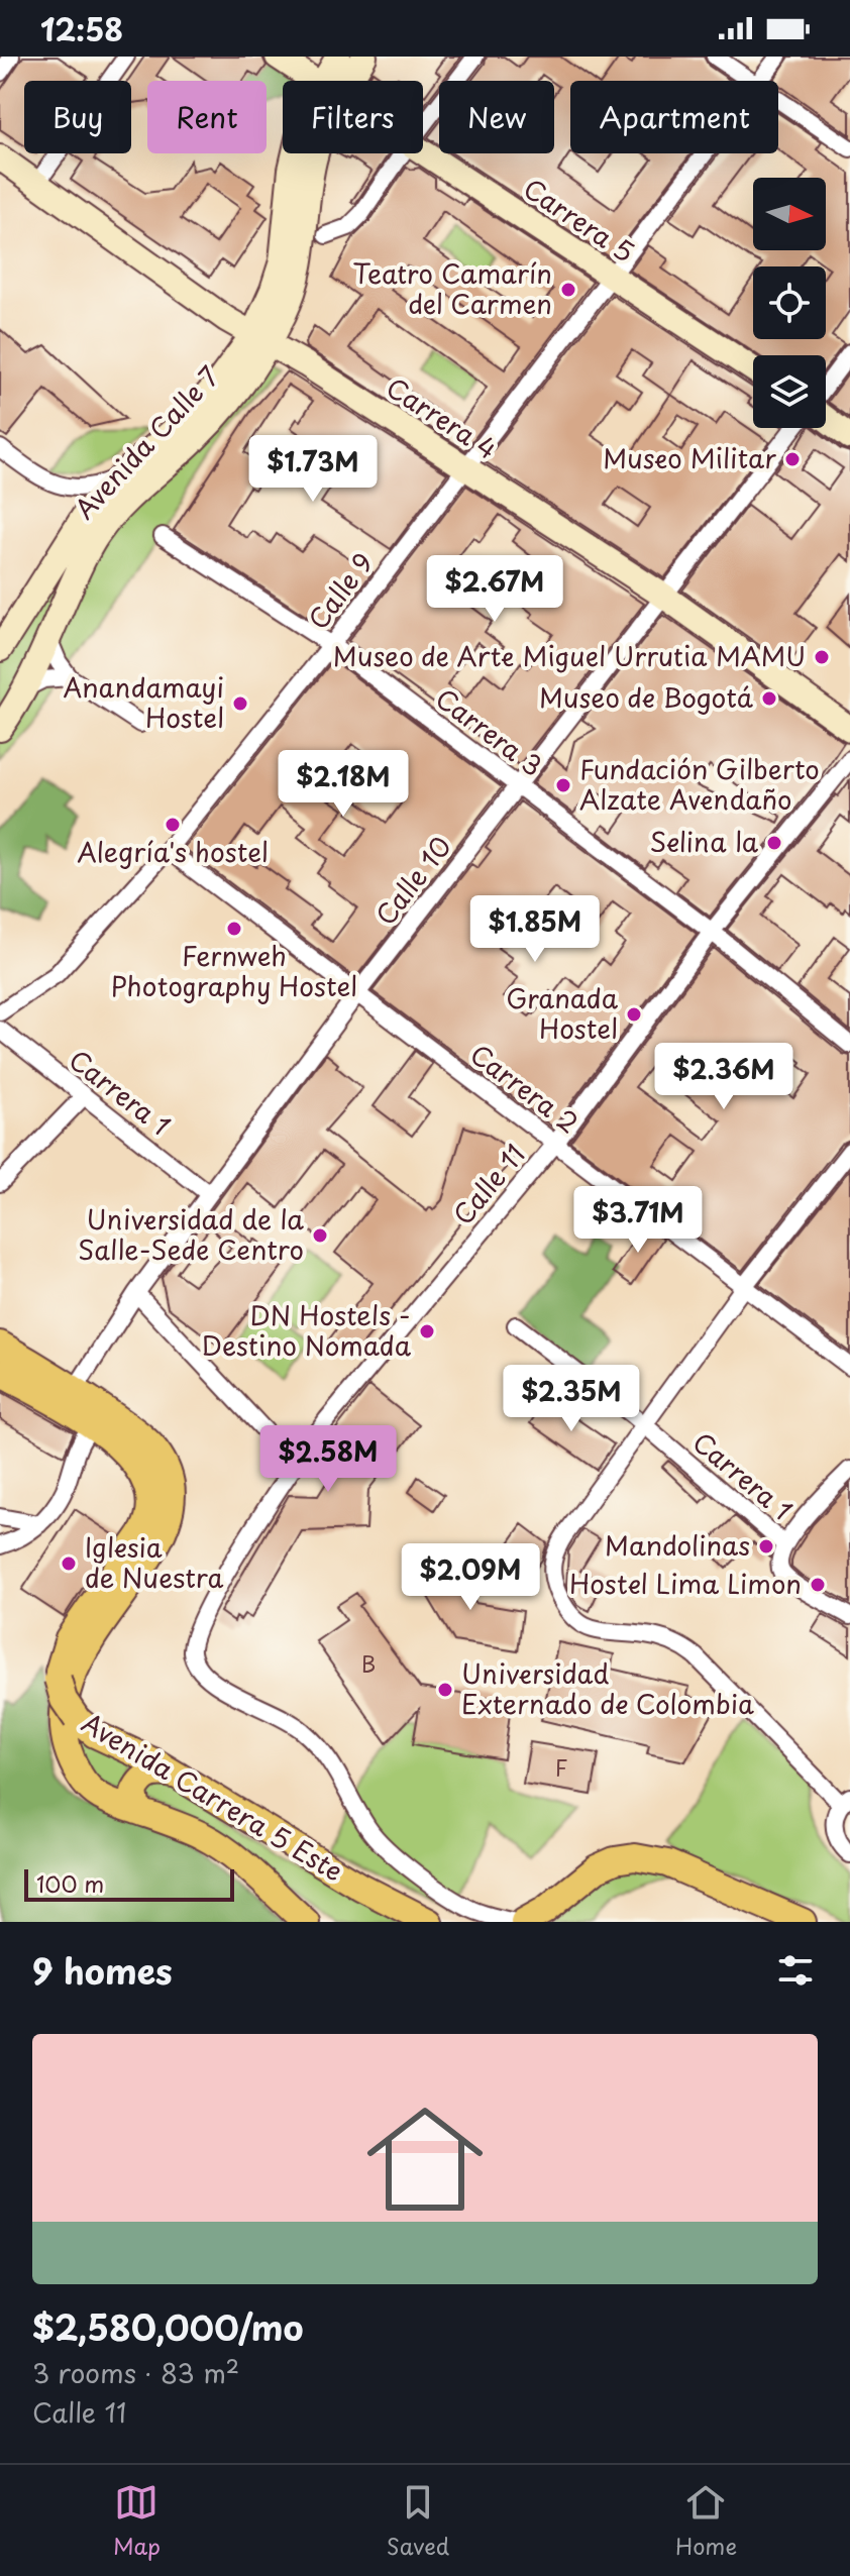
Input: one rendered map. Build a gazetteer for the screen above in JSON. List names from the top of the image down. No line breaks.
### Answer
{"streets":{"main road":["Avenida Carrera 5 Este"],"street":["Carrera 5","Carrera 4","Avenida Calle 7","Calle 9","Carrera 3","Calle 10","Carrera 2","Carrera 1","Calle 11"]},"crossings":[["Carrera 5","Calle 9"],["Carrera 4","Avenida Calle 7"],["Carrera 4","Calle 9"],["Carrera 4","Calle 10"],["Calle 9","Carrera 3"],["Calle 9","Carrera 2"],["Carrera 3","Calle 10"],["Carrera 3","Calle 11"],["Calle 10","Carrera 2"],["Calle 10","Carrera 1"],["Carrera 2","Calle 11"]],"places":["Teatro Camarín del Carmen","Museo Militar","Museo de Arte Miguel Urrutia MAMU","Museo de Bogotá","Anandamayi Hostel","Fundación Gilberto Alzate Avendaño","Alegría's hostel","Selina la","Fernweh Photography Hostel","Granada Hostel","Universidad de la Salle-Sede Centro","DN Hostels - Destino Nomada","Mandolinas","Iglesia de Nuestra","Hostel Lima Limon","Universidad Externado de Colombia"],"house_numbers":["B","F"],"scale_bar":"100 m","north":"right","page":{"status":"12:58","chip":["Buy","Rent","Filters","New","Apartment"],"price":["$1.73M","$2.67M","$2.18M","$1.85M","$2.36M","$3.71M","$2.35M","$2.58M","$2.09M"],"scale":"100 m","heading":"9 homes","list":[{"name":"$2,580,000/mo","note":"3 rooms · 83 m² · Calle 11"}],"tabs":["Map","Saved","Home"]}}
